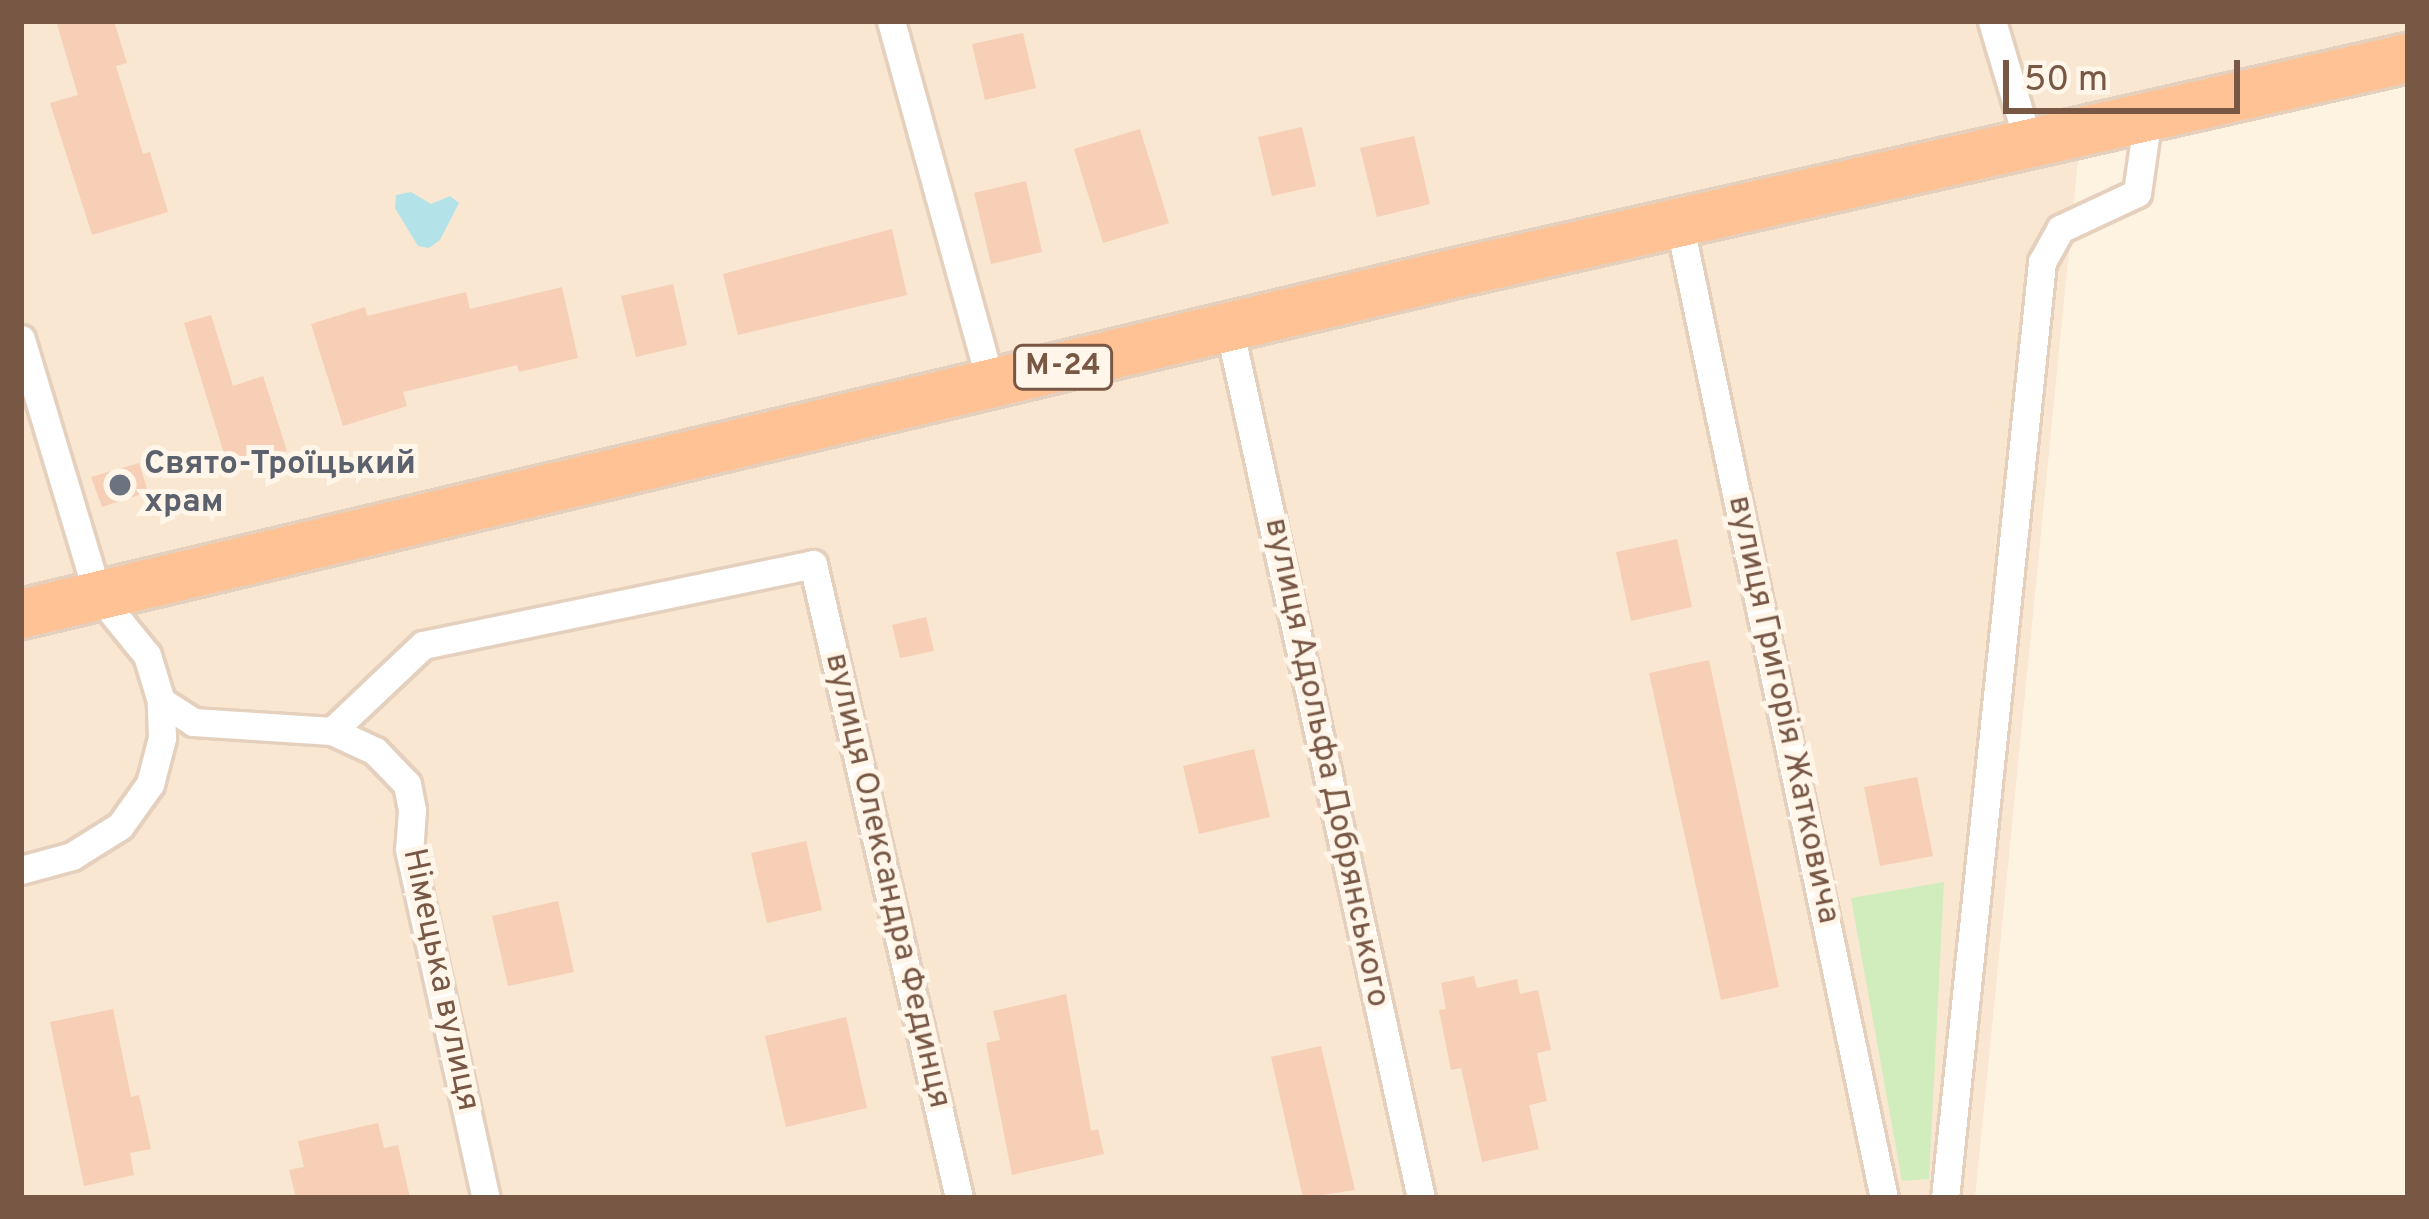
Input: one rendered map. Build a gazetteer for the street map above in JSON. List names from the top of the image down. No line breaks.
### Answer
{"streets":{"highway":["М-24"],"street":["вулиця Григорія Жатковича","вулиця Адольфа Добрянського","вулиця Олександра Фединця","Німецька вулиця"]},"crossings":[["М-24","вулиця Григорія Жатковича"],["М-24","вулиця Адольфа Добрянського"],["вулиця Олександра Фединця","Німецька вулиця"]],"places":["Свято-Троїцький храм"],"scale_bar":"50 m"}
